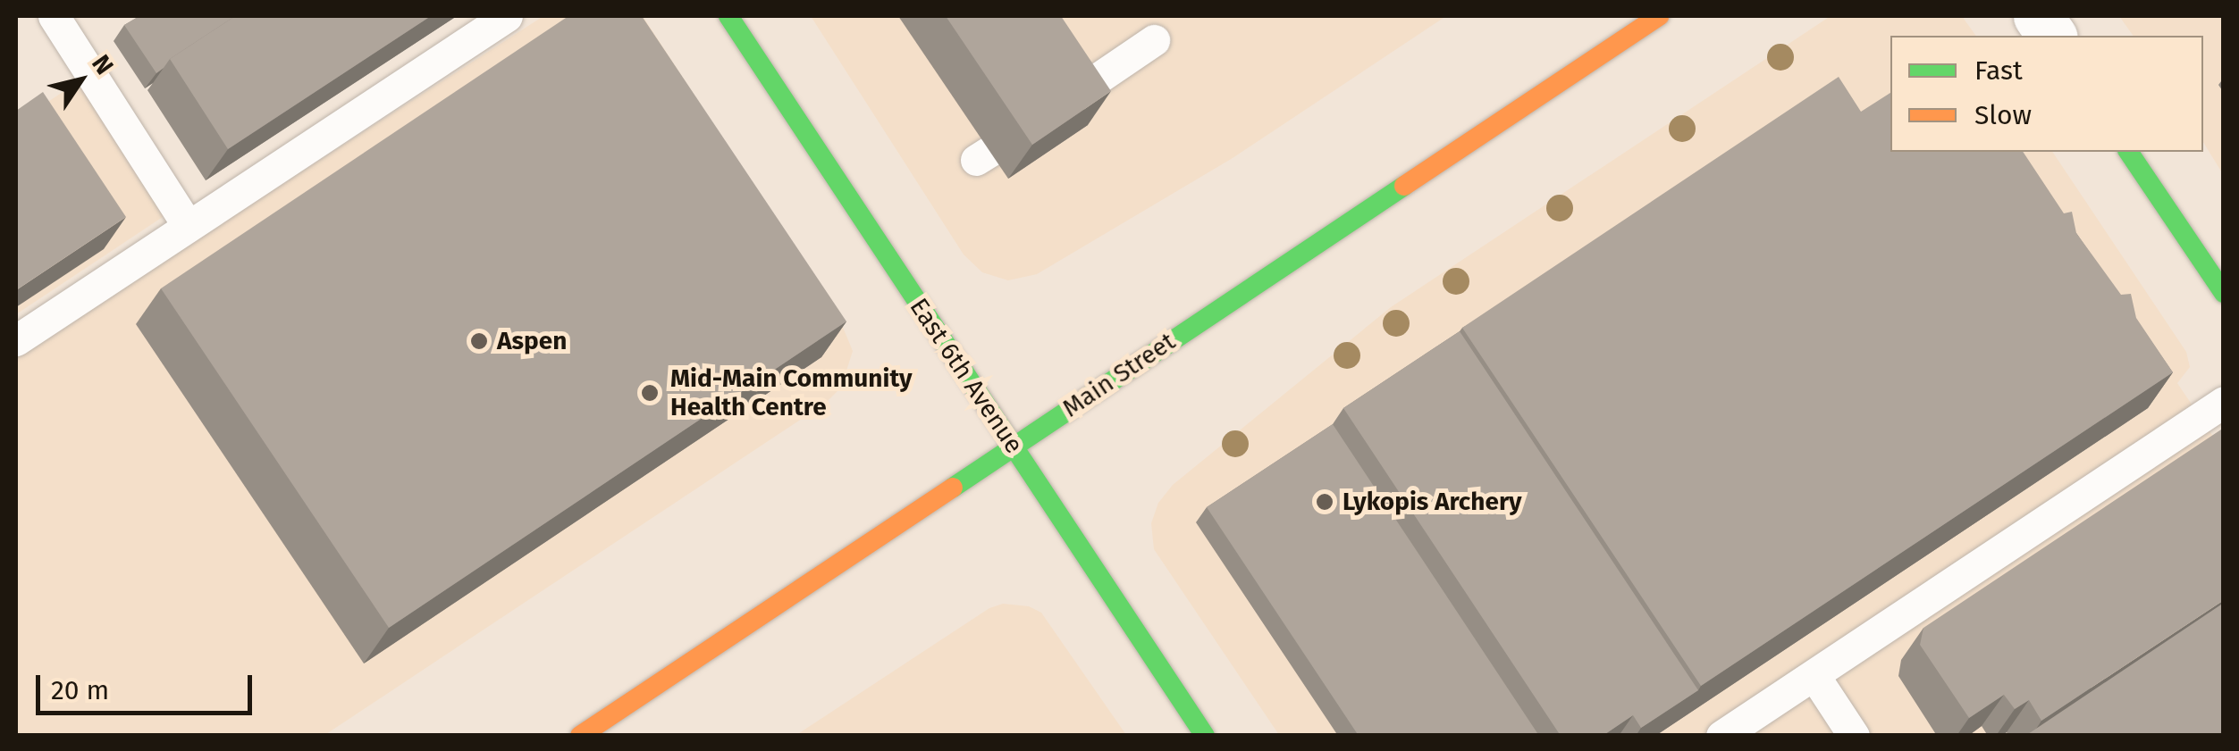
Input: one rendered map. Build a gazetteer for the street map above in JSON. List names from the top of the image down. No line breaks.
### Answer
{"streets":{"main road":["Main Street","East 6th Avenue"]},"crossings":[["Main Street","East 6th Avenue"]],"places":["Aspen","Mid-Main Community Health Centre","Lykopis Archery"],"legend":["Fast","Slow"],"scale_bar":"20 m","north":"top right"}
